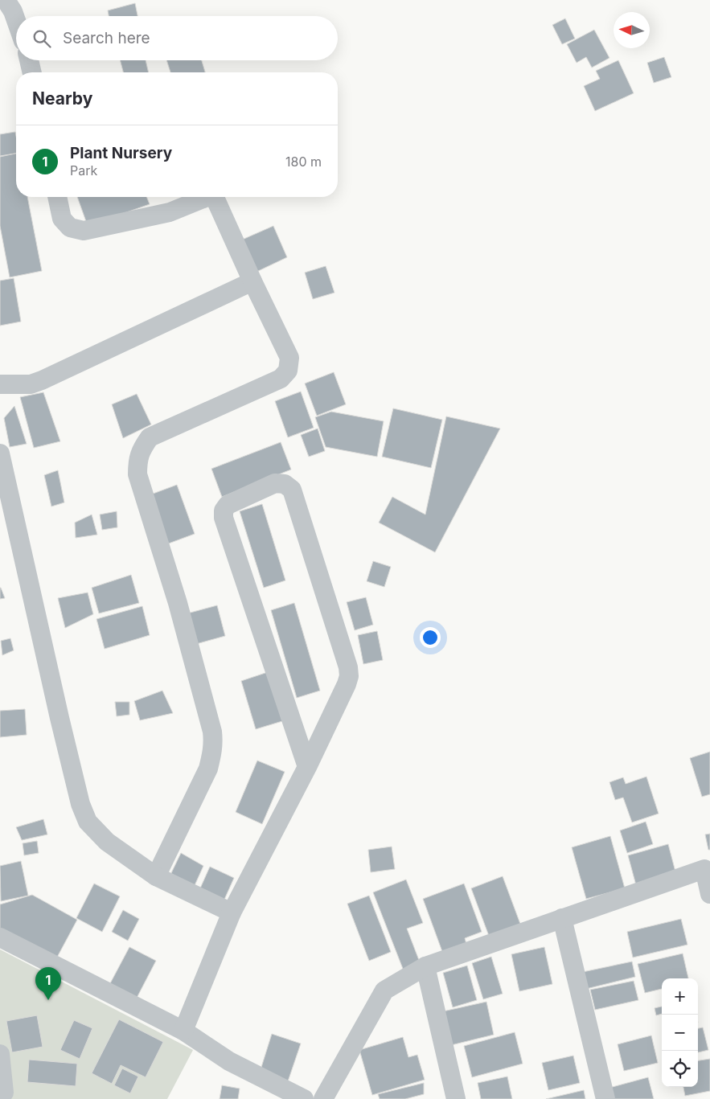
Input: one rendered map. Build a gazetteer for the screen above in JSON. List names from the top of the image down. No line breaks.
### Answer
{"north":"left","page":{"search":"Search here","heading":"Nearby","list":[{"mark":"1","name":"Plant Nursery","note":"Park","value":"180 m"}],"pins":"1","map_buttons":["+","−"]}}
